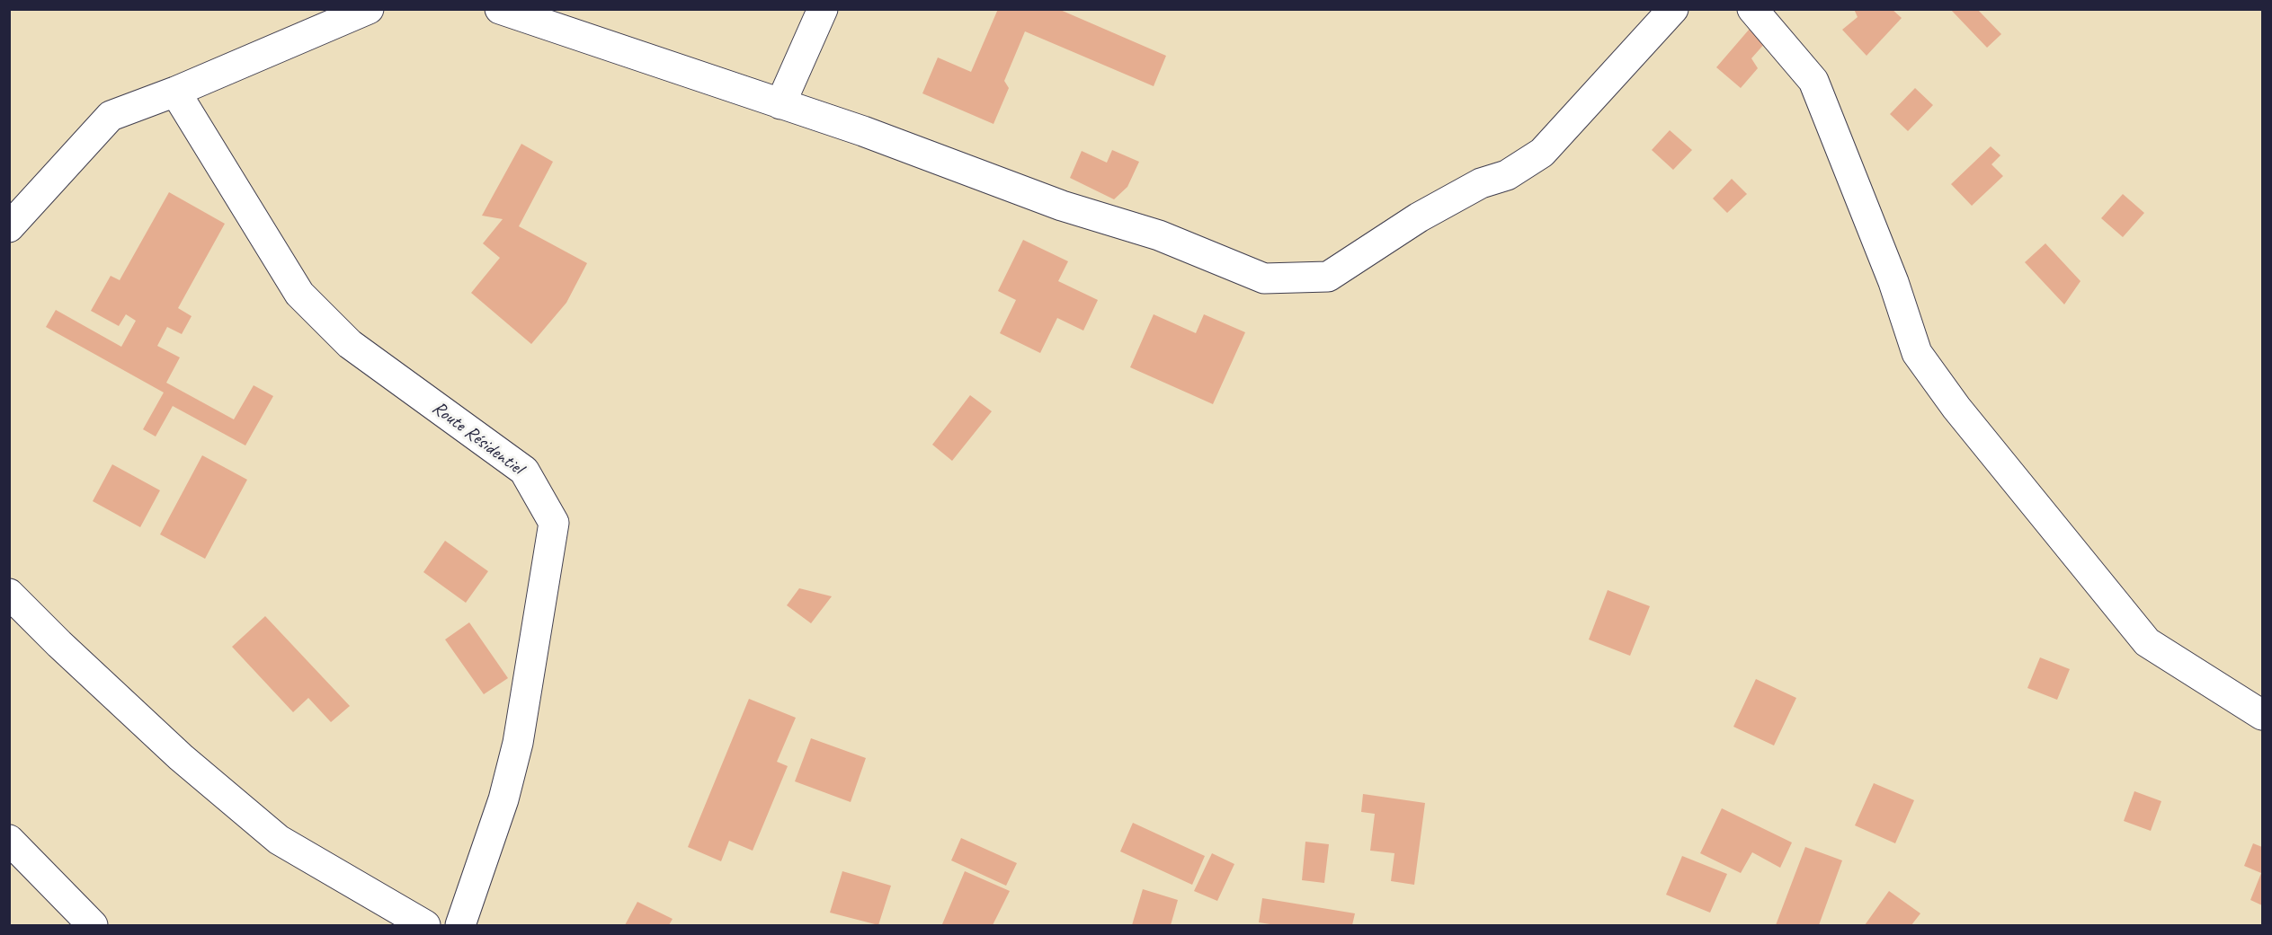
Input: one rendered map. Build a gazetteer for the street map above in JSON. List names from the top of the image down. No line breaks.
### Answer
{"streets":{"street":["Route Résidentiel"]}}
